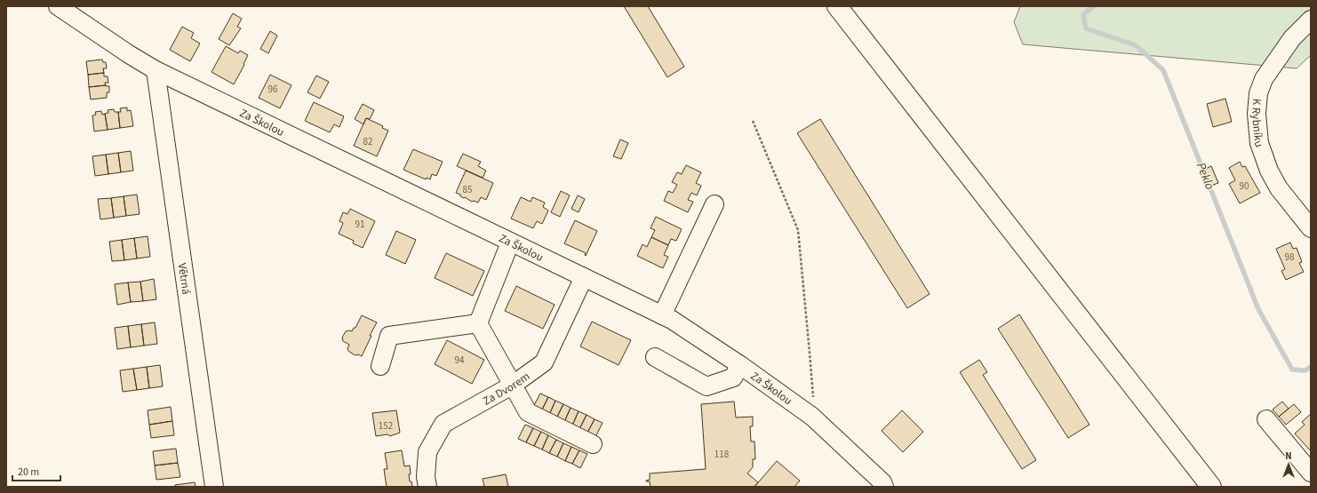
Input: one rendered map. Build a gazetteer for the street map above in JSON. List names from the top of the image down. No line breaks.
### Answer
{"streets":{"street":["Za Školou","K Rybníku","Větrná","Za Dvorem"]},"crossings":[["Za Školou","Větrná"],["Za Školou","Za Dvorem"]],"water":["Peklo"],"house_numbers":["96","82","90","85","91","98","94","152","118"],"scale_bar":"20 m","north":"top"}
